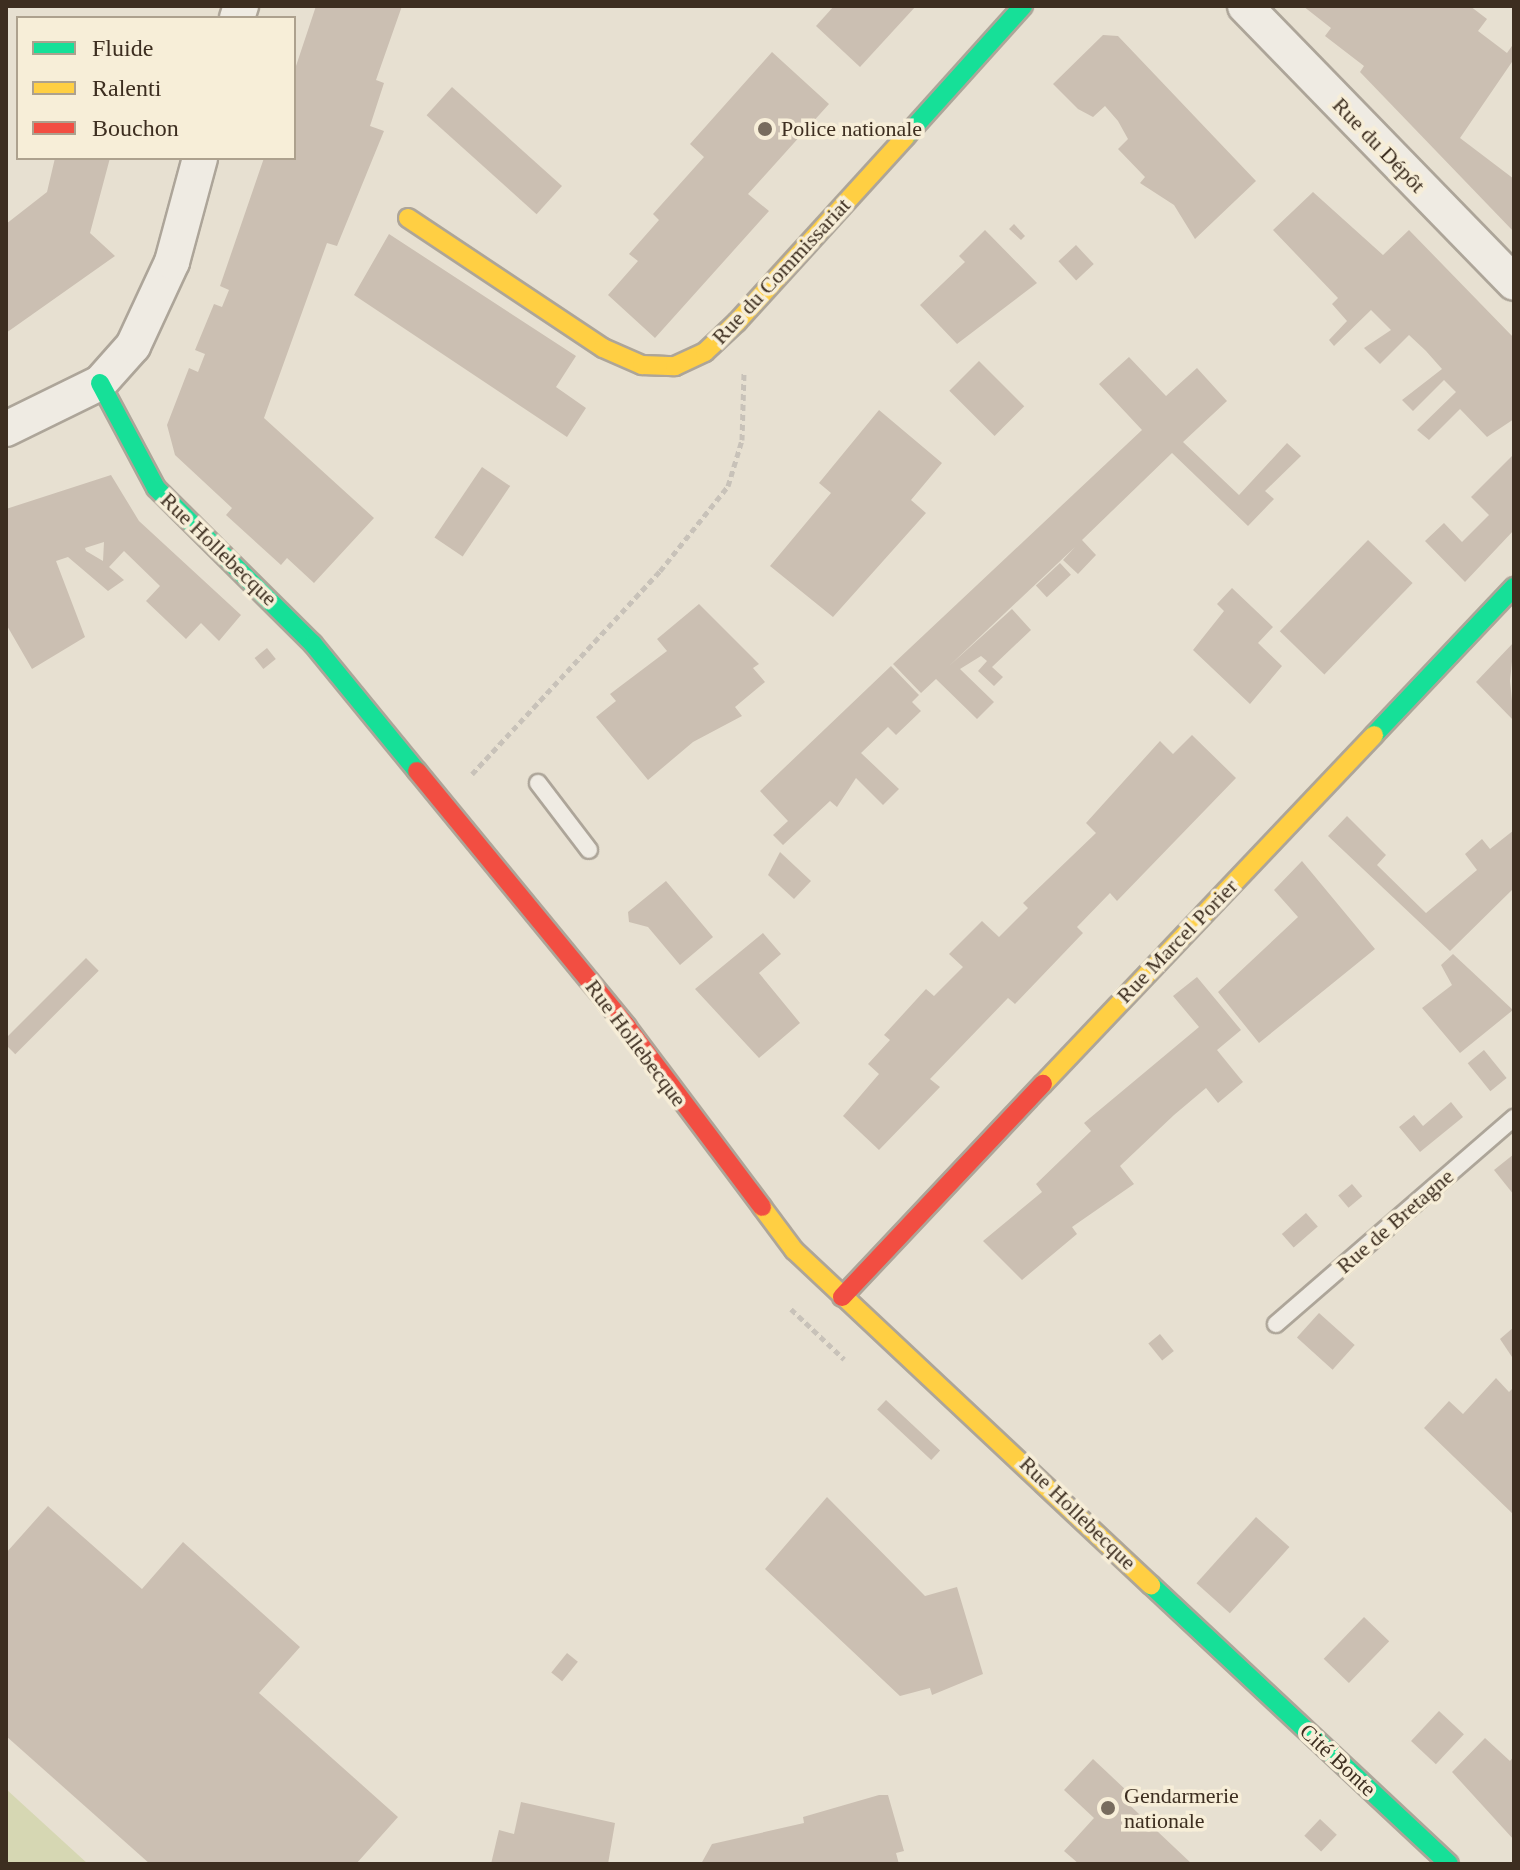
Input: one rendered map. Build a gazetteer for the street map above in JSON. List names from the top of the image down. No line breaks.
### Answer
{"streets":{"street":["Rue du Dépôt","Rue du Commissariat","Rue Hollebecque","Rue Marcel Porier","Cité Bonte"],"lane":["Rue de Bretagne"]},"crossings":[["Rue Hollebecque","Rue Marcel Porier"],["Rue Hollebecque","Cité Bonte"]],"places":["Police nationale","Gendarmerie nationale"],"legend":["Fluide","Ralenti","Bouchon"]}
